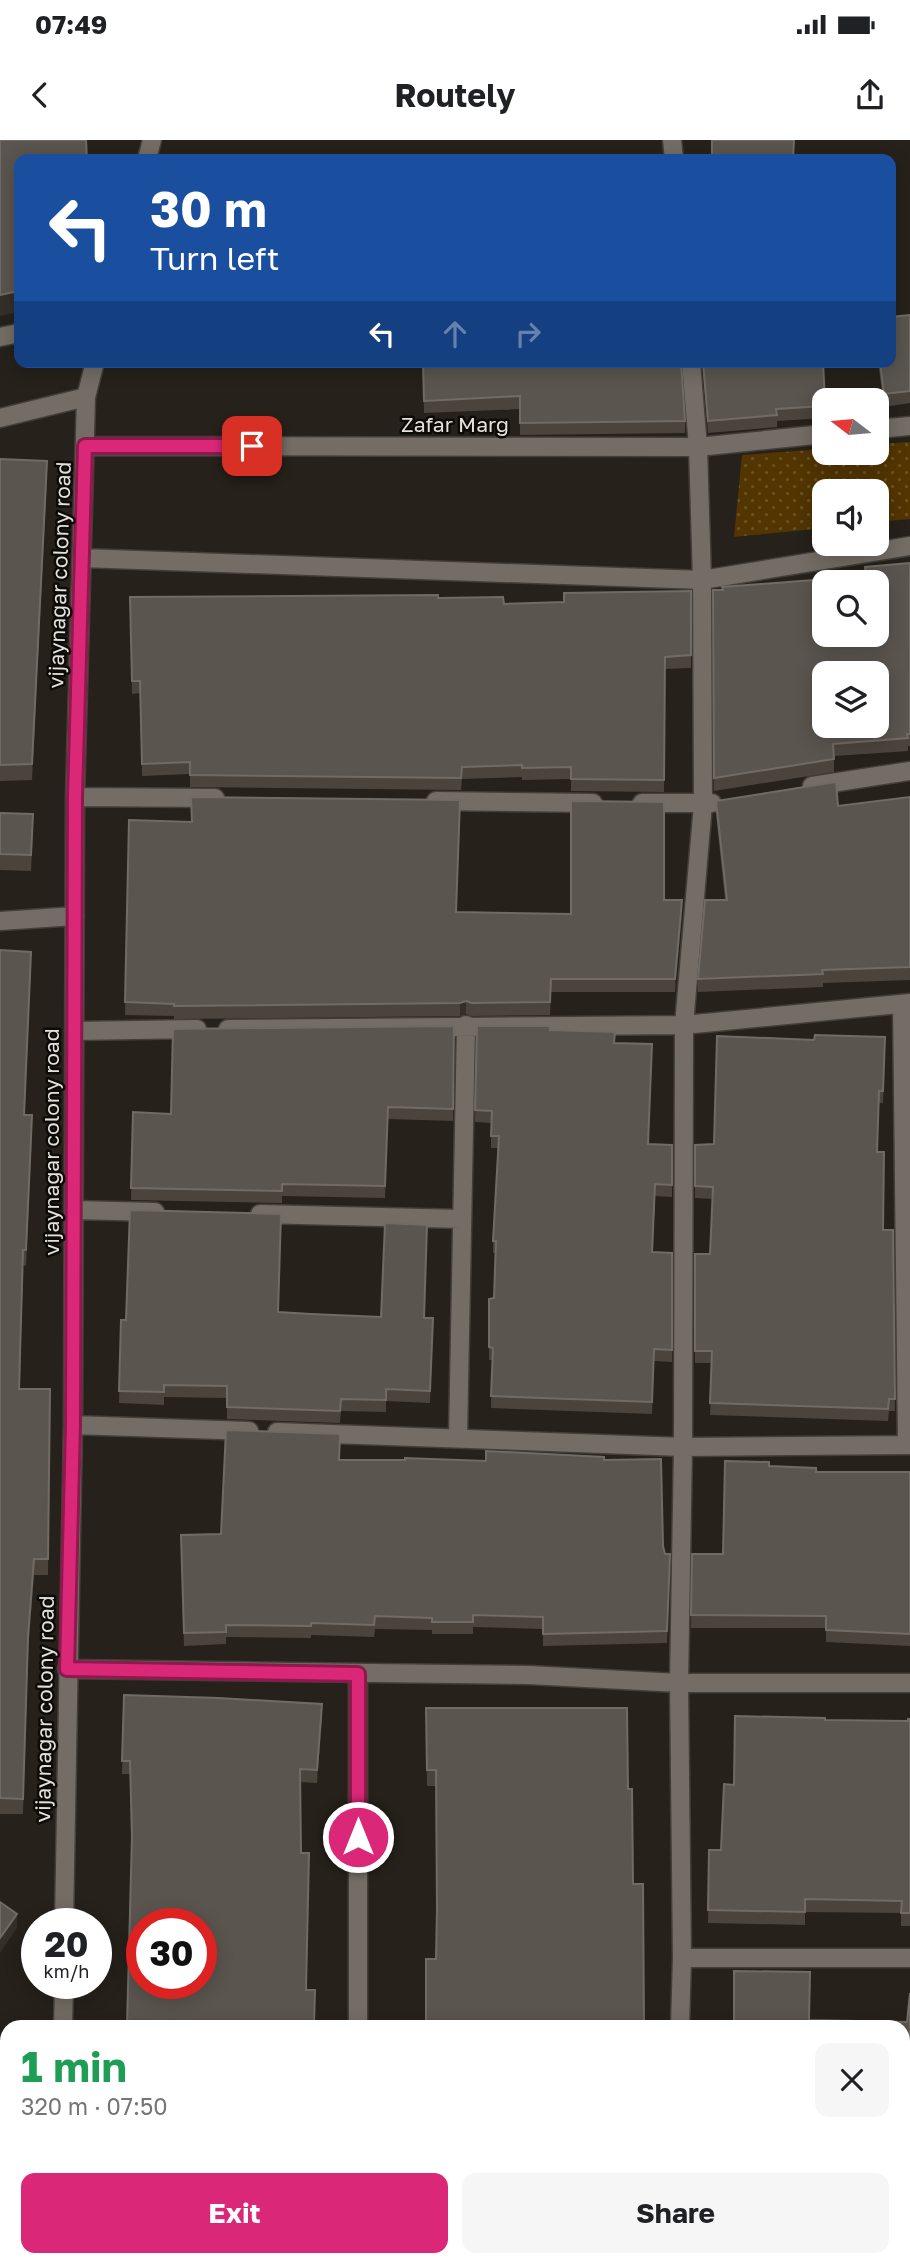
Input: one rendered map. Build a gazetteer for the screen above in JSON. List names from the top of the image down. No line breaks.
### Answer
{"streets":{"street":["Zafar Marg","vijaynagar colony road"]},"crossings":[["Zafar Marg","vijaynagar colony road"]],"north":"left","page":{"status":"07:49","header":"Routely","turn":["30 m","Turn left"],"speed":"20 km/h","limit":"30","heading":["1 min","320 m · 07:50"],"buttons":["Exit","Share"]}}
